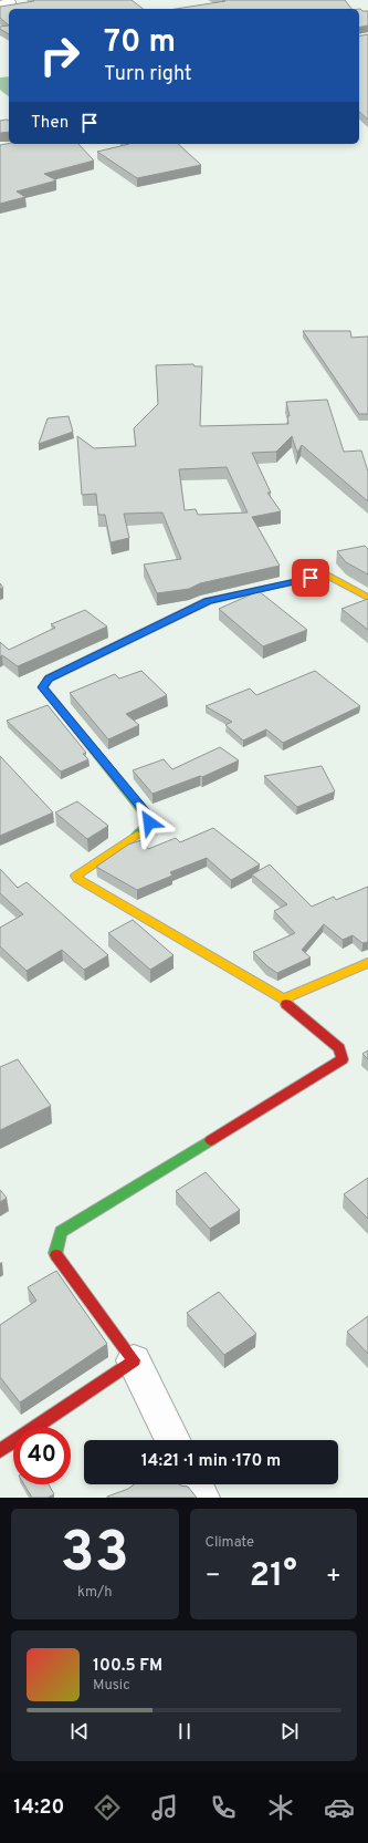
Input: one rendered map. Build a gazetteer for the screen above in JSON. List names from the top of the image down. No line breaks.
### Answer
{"page":{"turn":["70 m","Turn right"],"then":"Then","limit":"40","trip":"14:21 · 1 min · 170 m","tile":[["33","km/h"],"Climate"],"heat":["−","21°","+"],"song":["100.5 FM","Music"],"tabs":"14:20"}}
